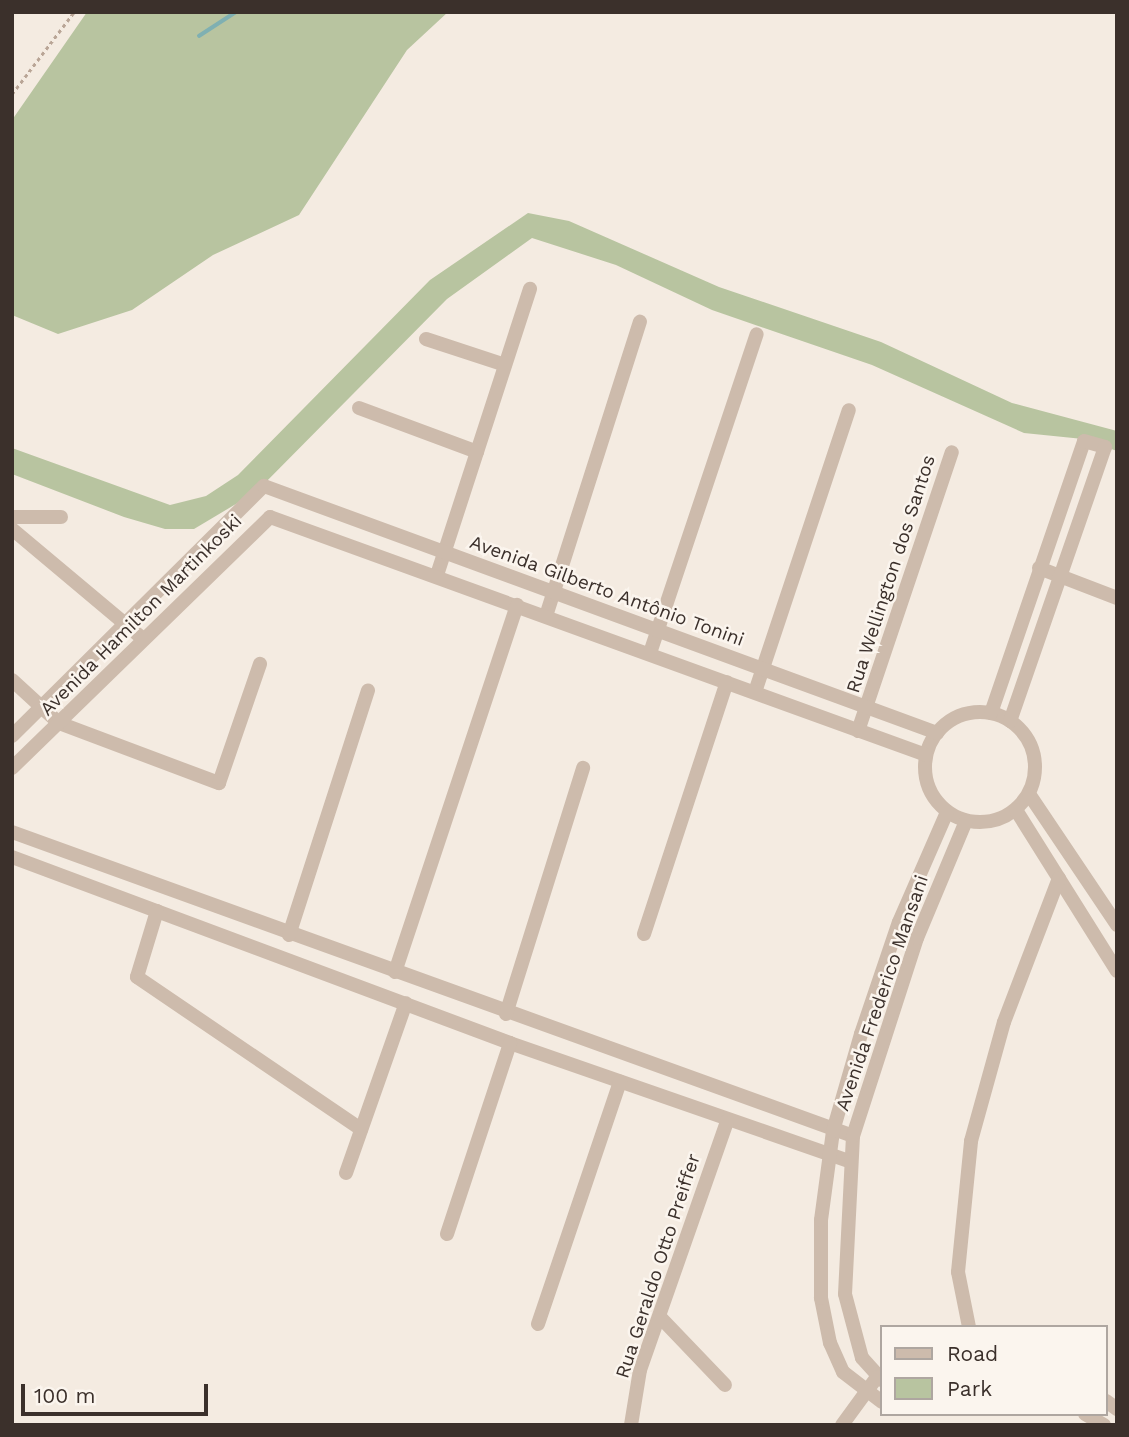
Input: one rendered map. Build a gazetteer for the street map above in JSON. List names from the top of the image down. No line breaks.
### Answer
{"streets":{"street":["Rua Wellington dos Santos","Avenida Gilberto Antônio Tonini","Avenida Hamilton Martinkoski","Avenida Frederico Mansani","Rua Geraldo Otto Preiffer"]},"crossings":[["Rua Wellington dos Santos","Avenida Gilberto Antônio Tonini"],["Avenida Gilberto Antônio Tonini","Avenida Hamilton Martinkoski"],["Avenida Gilberto Antônio Tonini","Avenida Frederico Mansani"]],"legend":["Road","Park"],"scale_bar":"100 m"}
